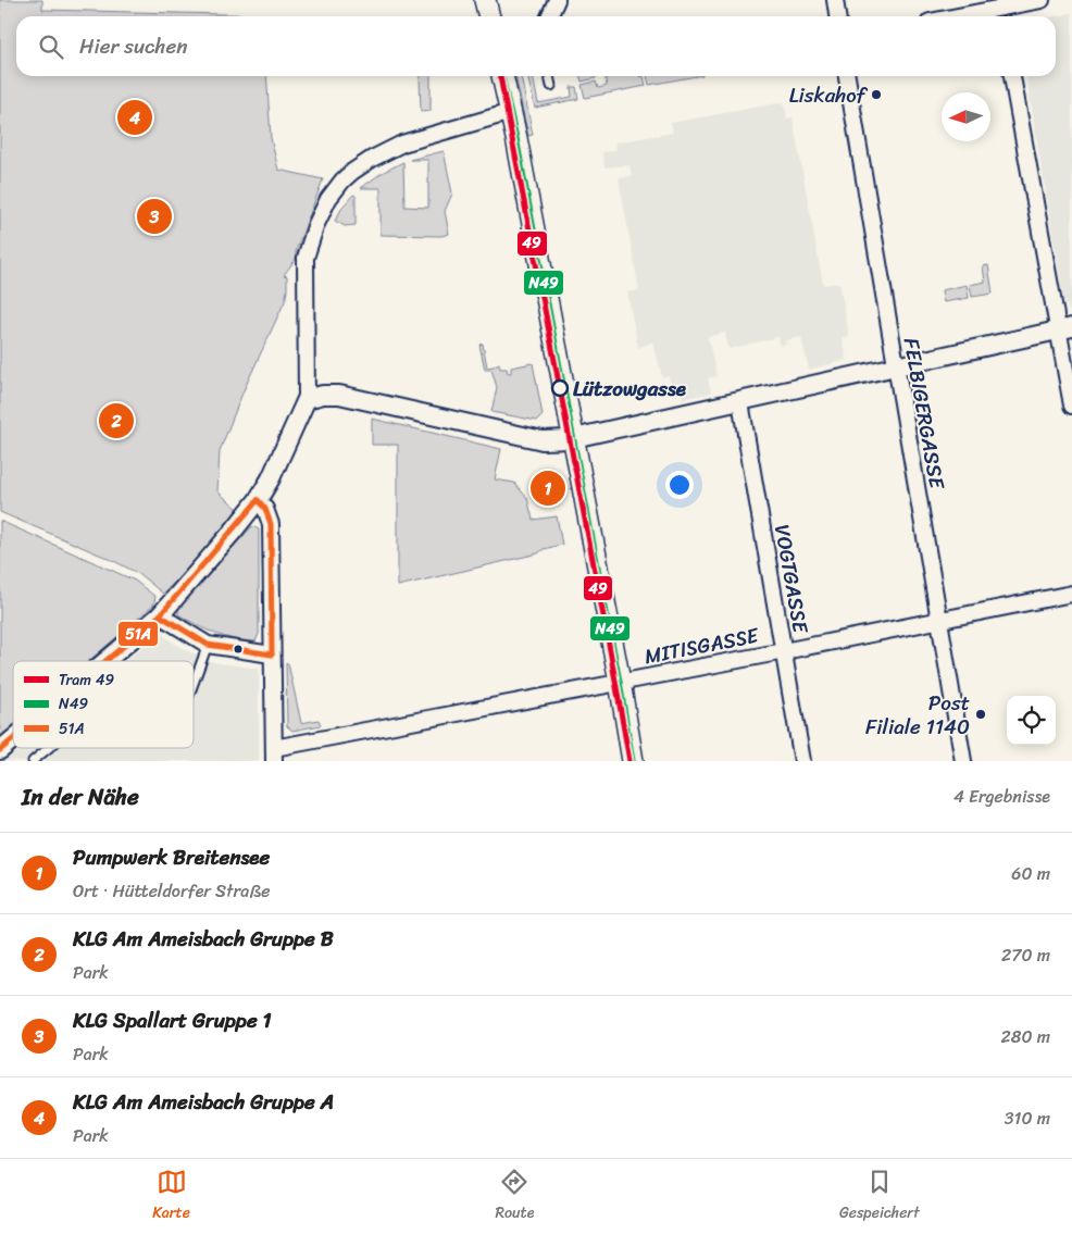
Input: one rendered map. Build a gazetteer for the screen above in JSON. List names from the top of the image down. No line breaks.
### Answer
{"streets":{"street":["FELBIGERGASSE","VOGTGASSE","MITISGASSE"]},"crossings":[["FELBIGERGASSE","MITISGASSE"],["VOGTGASSE","MITISGASSE"]],"places":["Liskahof","Lützowgasse","Post Filiale 1140"],"lines":["tram line 49","transit line N49","transit line 51A"],"legend":["Tram 49","N49","51A"],"north":"left","page":{"search":"Hier suchen","pins":["4","3","2","1"],"heading":["In der Nähe","4 Ergebnisse"],"list":[{"mark":"1","name":"Pumpwerk Breitensee","note":"Ort · Hütteldorfer Straße","value":"60 m"},{"mark":"2","name":"KLG Am Ameisbach Gruppe B","note":"Park","value":"270 m"},{"mark":"3","name":"KLG Spallart Gruppe 1","note":"Park","value":"280 m"},{"mark":"4","name":"KLG Am Ameisbach Gruppe A","note":"Park","value":"310 m"}],"nav":["Karte","Route","Gespeichert"]}}
